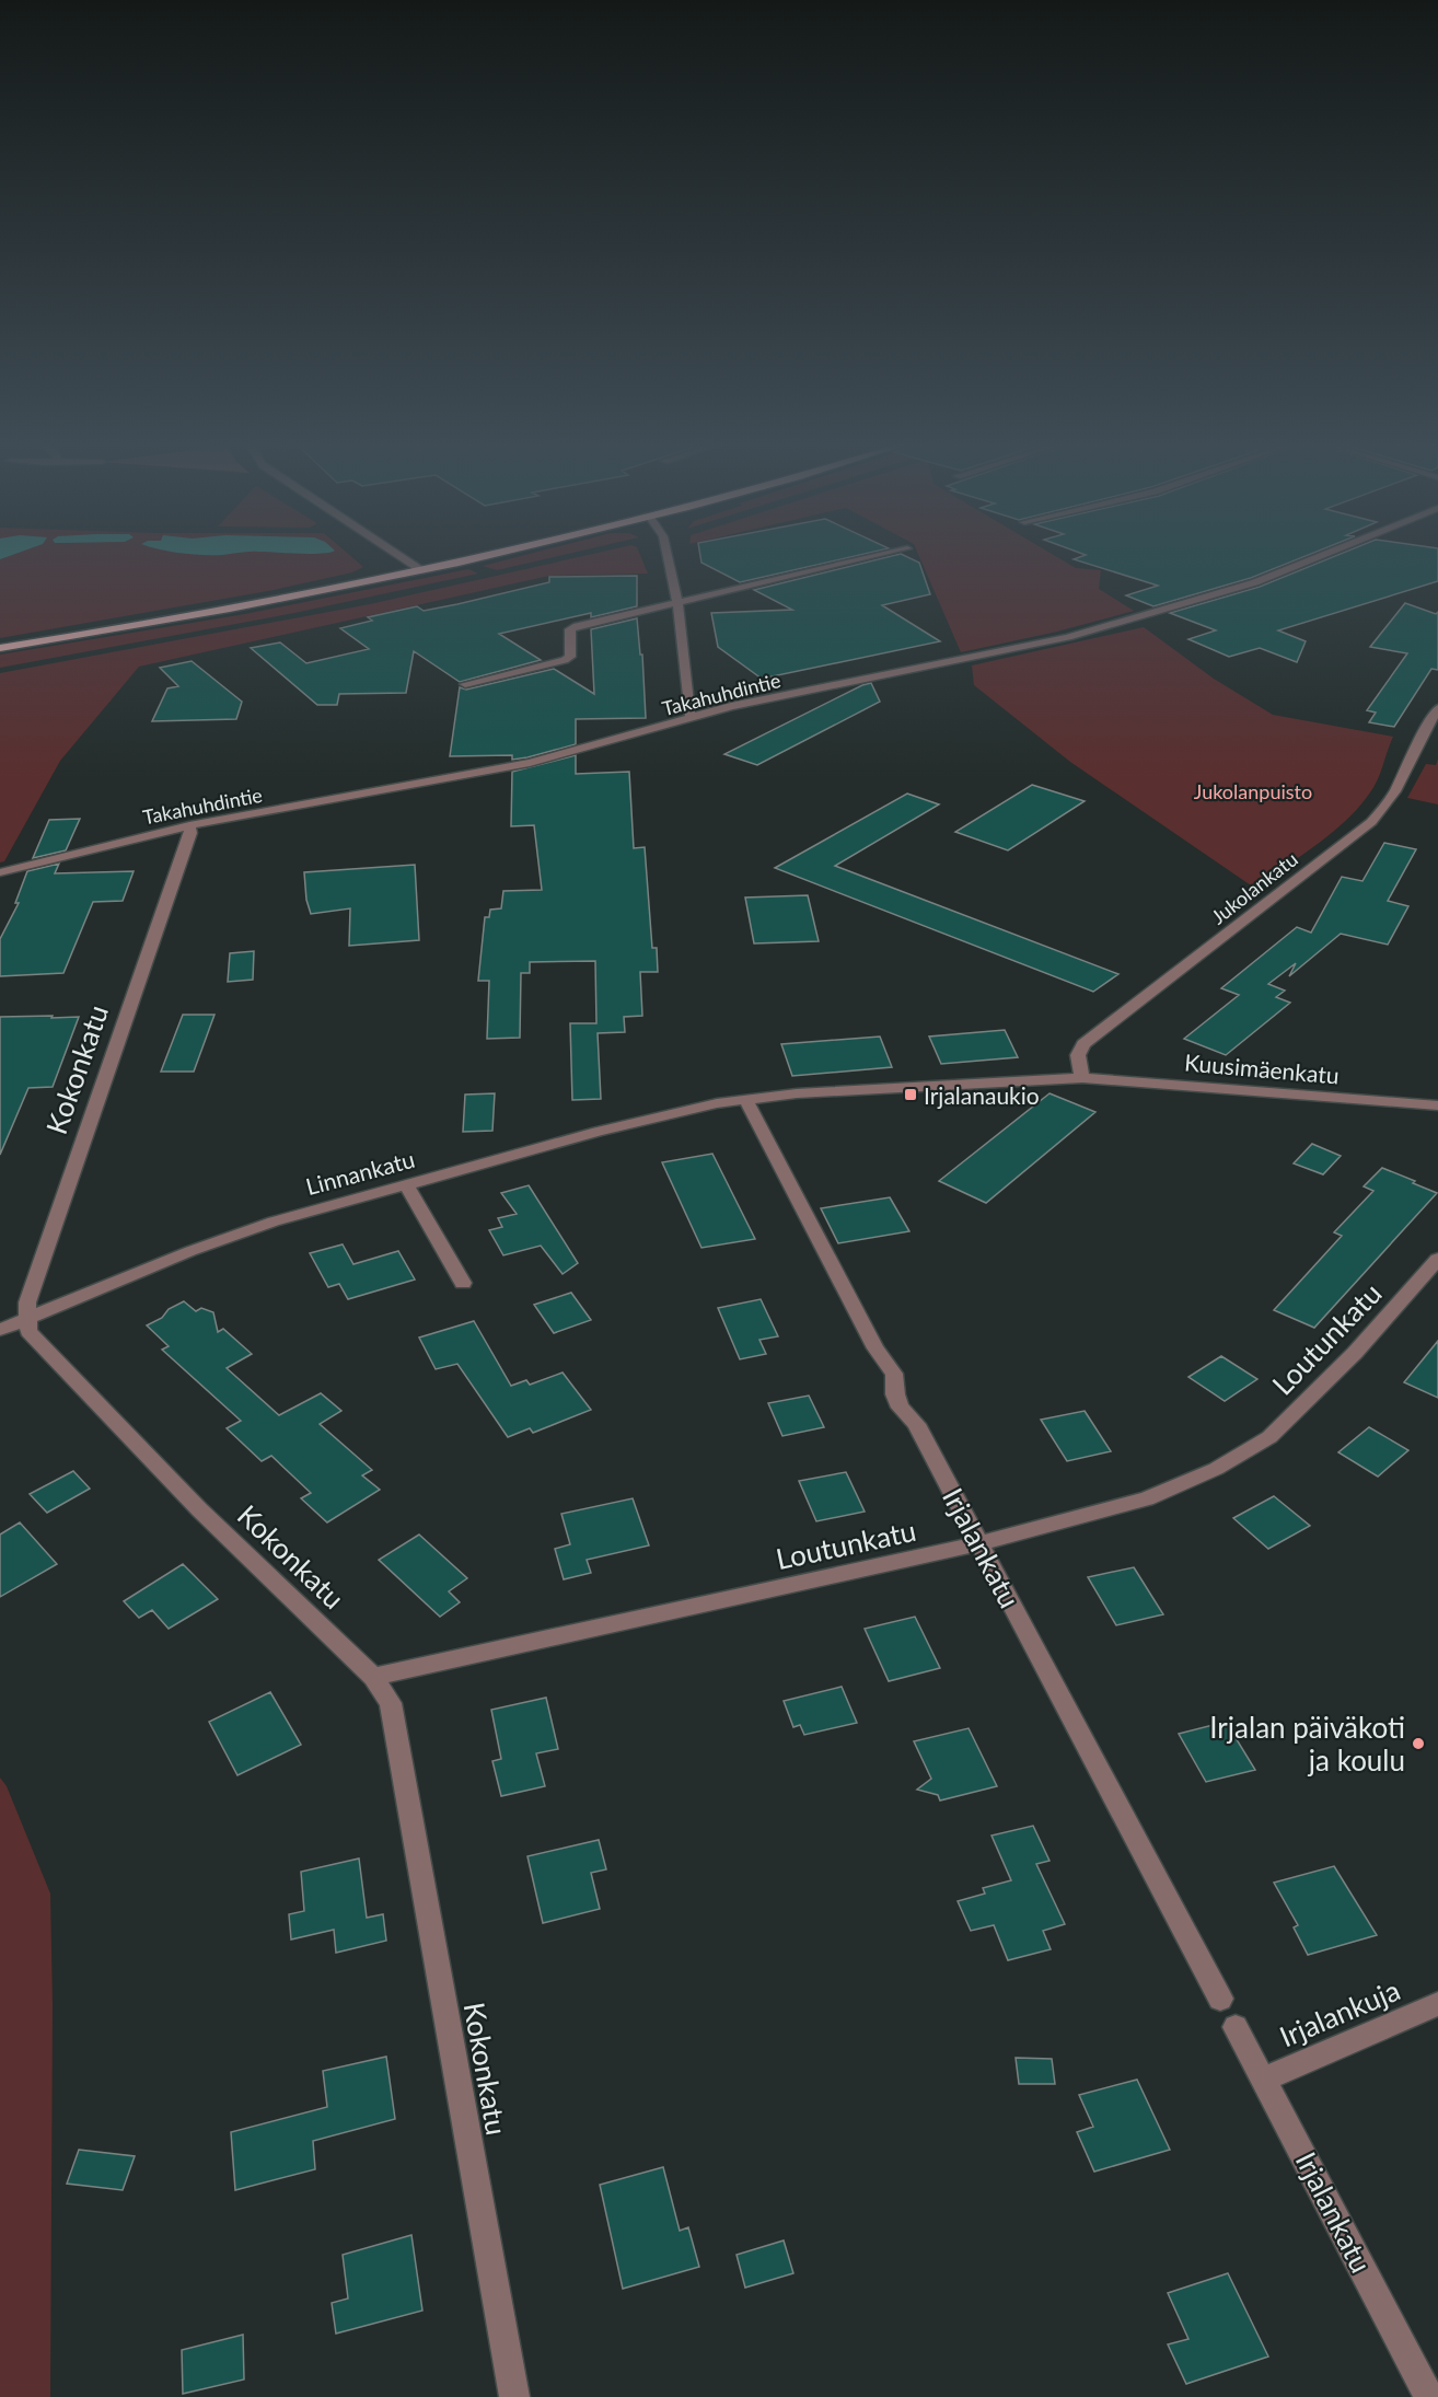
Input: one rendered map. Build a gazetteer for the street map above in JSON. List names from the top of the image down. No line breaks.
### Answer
{"streets":{"street":["Takahuhdintie","Jukolankatu","Kuusimäenkatu","Kokonkatu","Linnankatu","Loutunkatu","Irjalankatu","Irjalankuja"]},"crossings":[["Takahuhdintie","Kokonkatu"],["Jukolankatu","Kuusimäenkatu"],["Kokonkatu","Linnankatu"],["Kokonkatu","Loutunkatu"],["Linnankatu","Irjalankatu"],["Loutunkatu","Irjalankatu"],["Irjalankatu","Irjalankuja"]],"parks":["Jukolanpuisto"],"places":{"transit":["Irjalanaukio"],"other":["Irjalan päiväkoti ja koulu"]}}
